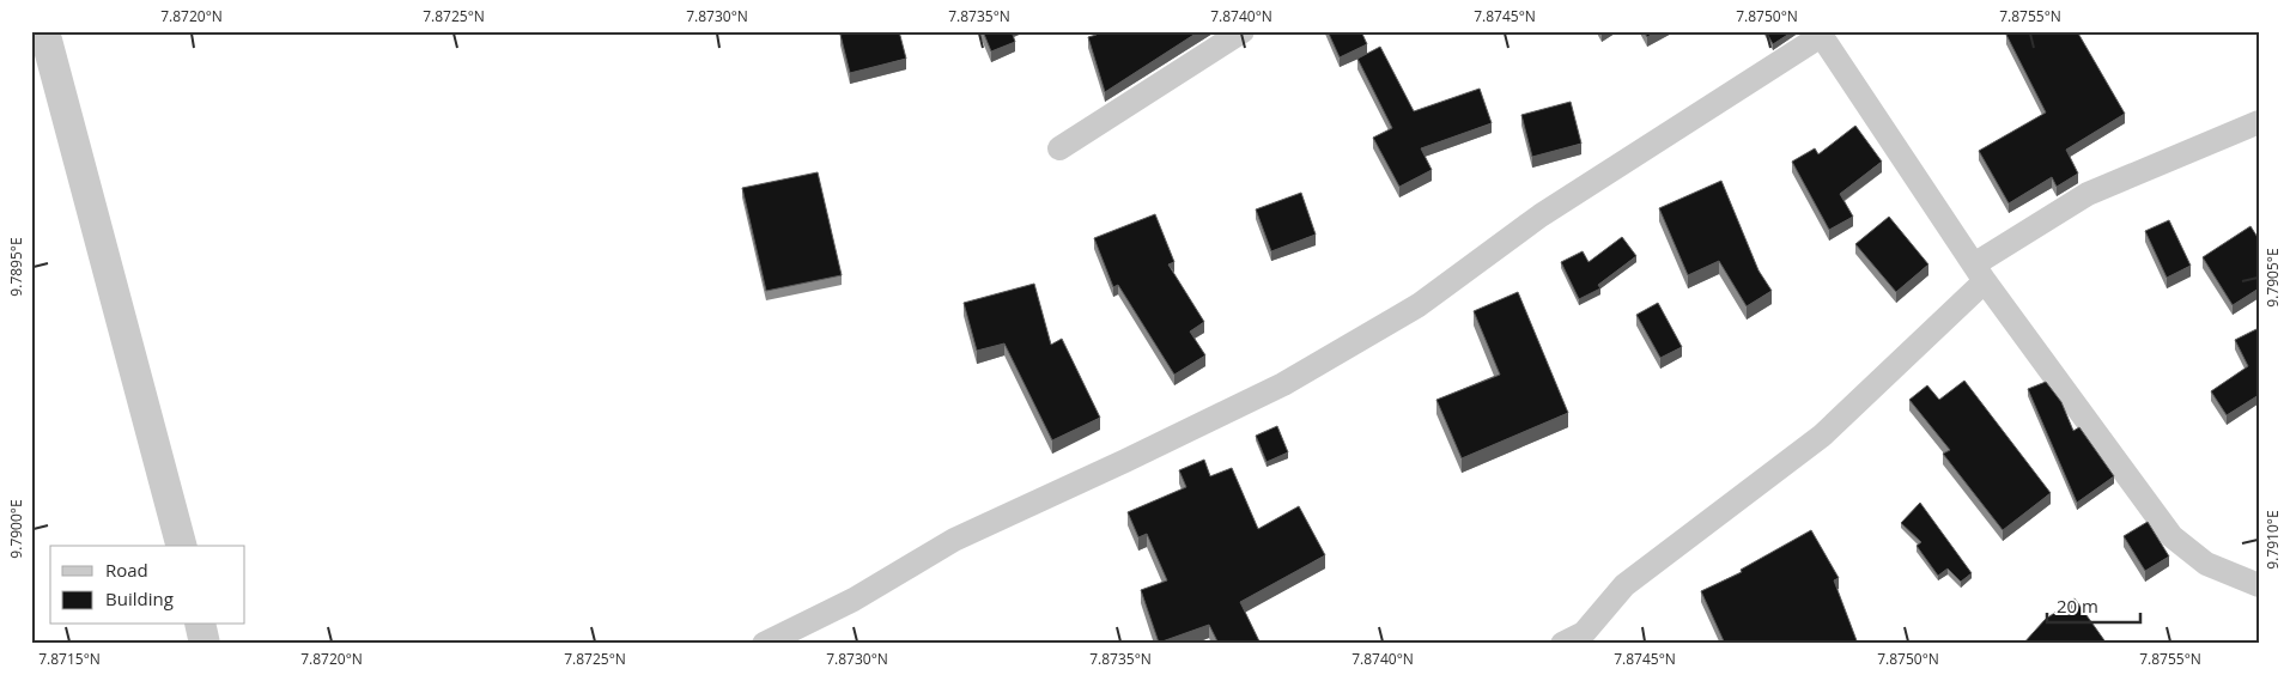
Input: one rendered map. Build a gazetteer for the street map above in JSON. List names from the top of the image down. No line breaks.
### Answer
{"legend":["Road","Building"],"scale_bar":"20 m","coordinates":["7.8720°N","7.8725°N","7.8730°N","7.8735°N","7.8740°N","7.8745°N","7.8750°N","7.8755°N","9.7895°E","9.7905°E","9.7900°E","9.7910°E","7.8715°N"]}
